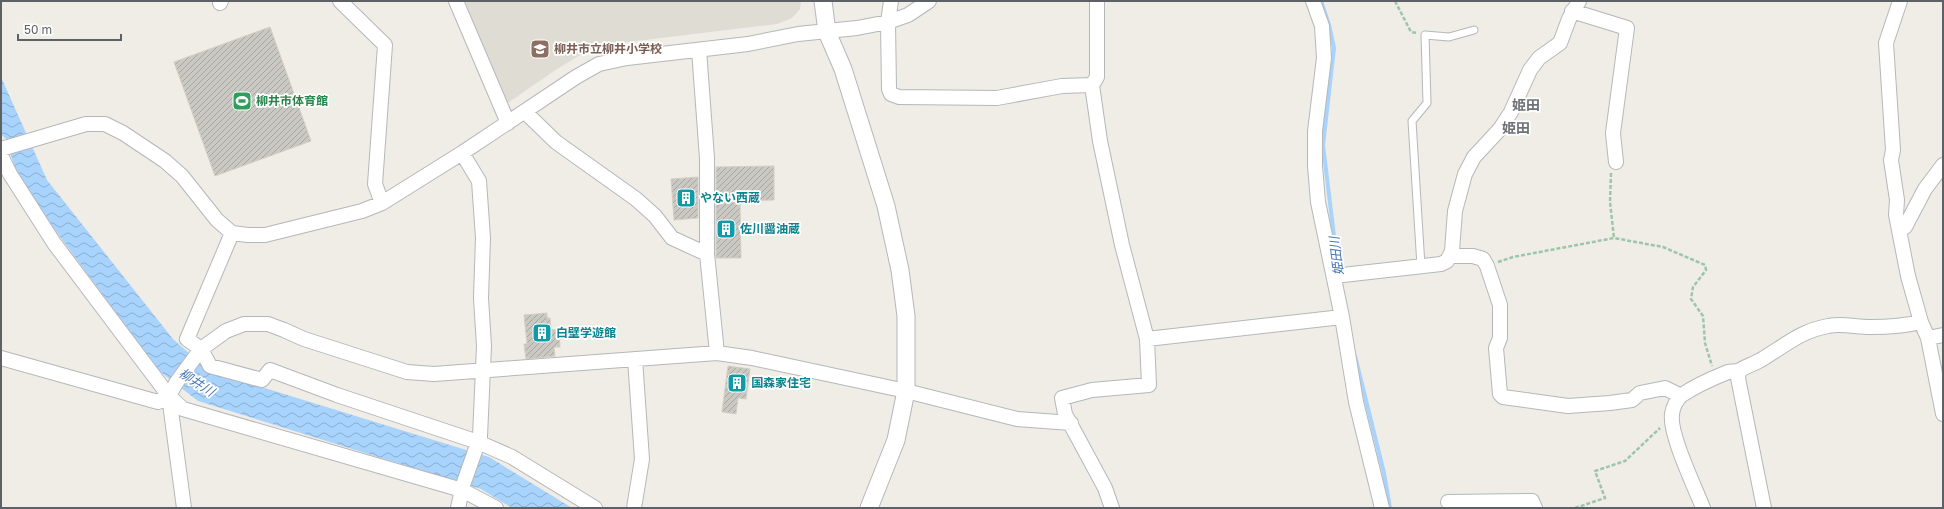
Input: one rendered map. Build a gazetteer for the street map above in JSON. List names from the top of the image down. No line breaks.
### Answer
{"districts":["姫田","姫田"],"water":["姫田川","柳井川"],"places":{"school or university":["柳井市立柳井小学校"],"sports":["柳井市体育館"],"building":["やない西蔵","佐川醤油蔵","白壁学遊館","国森家住宅"]},"scale_bar":"50 m"}
